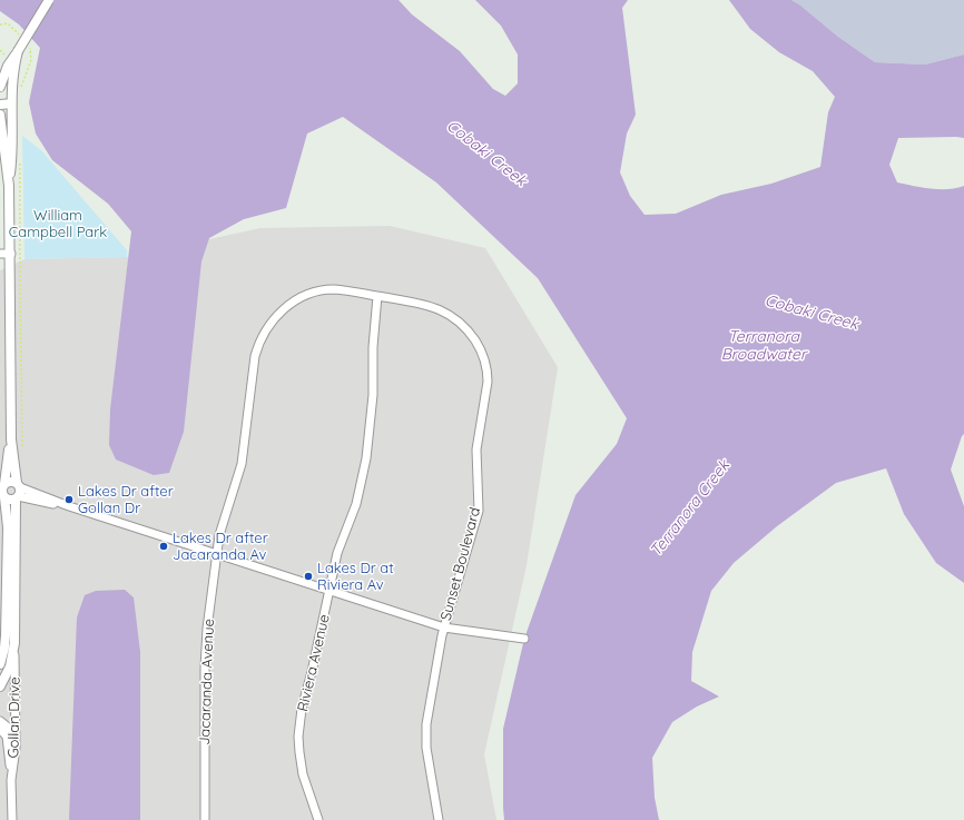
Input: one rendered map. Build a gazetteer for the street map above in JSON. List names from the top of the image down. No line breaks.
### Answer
{"streets":{"street":["Sunset Boulevard","Riviera Avenue","Jacaranda Avenue","Gollan Drive"]},"crossings":[["Sunset Boulevard","Riviera Avenue"],["Sunset Boulevard","Jacaranda Avenue"],["Riviera Avenue","Jacaranda Avenue"]],"water":["Cobaki Creek","Terranora Broadwater","Terranora Creek"],"parks":["William Campbell Park"],"places":["Lakes Dr after Gollan Dr","Lakes Dr after Jacaranda Av","Lakes Dr at Riviera Av"]}
